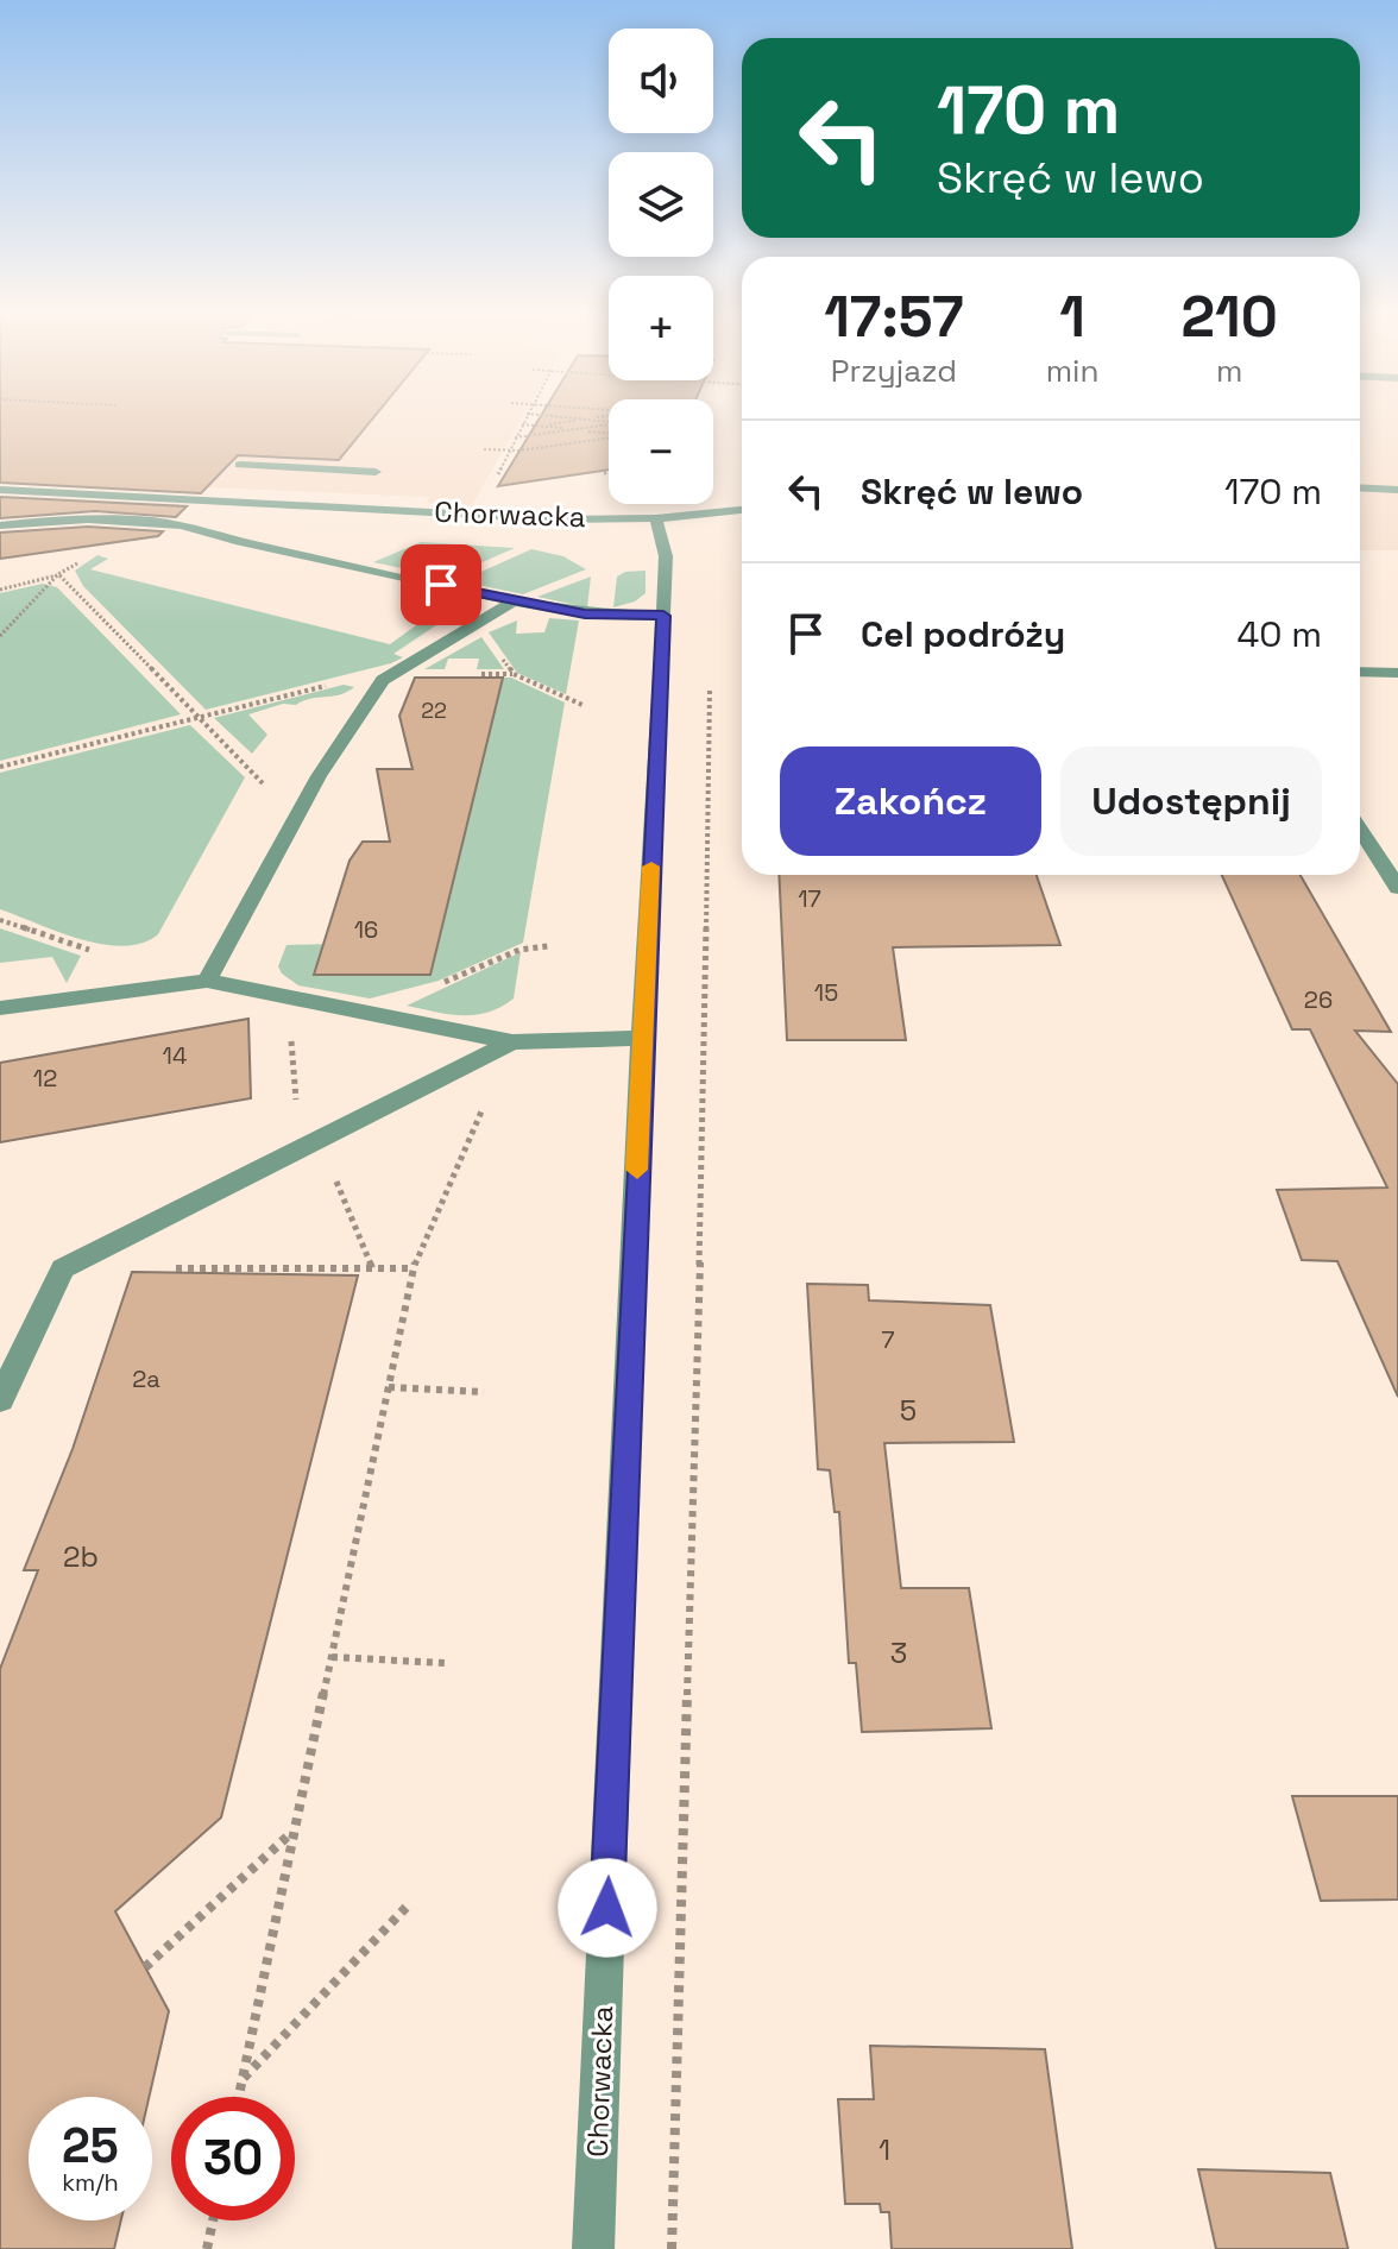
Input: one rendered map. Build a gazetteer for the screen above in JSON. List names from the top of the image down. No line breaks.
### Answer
{"streets":{"street":["Chorwacka"]},"house_numbers":["22","17","16","15","26","14","12","7","2a","5","2b","3","1"],"page":{"map_buttons":["+","−"],"turn":["170 m","Skręć w lewo"],"eta":["17:57","Przyjazd","1","min","210","m"],"list":[{"name":"Skręć w lewo","value":"170 m"},{"name":"Cel podróży","value":"40 m"}],"buttons":["Zakończ","Udostępnij"],"speed":"25 km/h","limit":"30"}}
